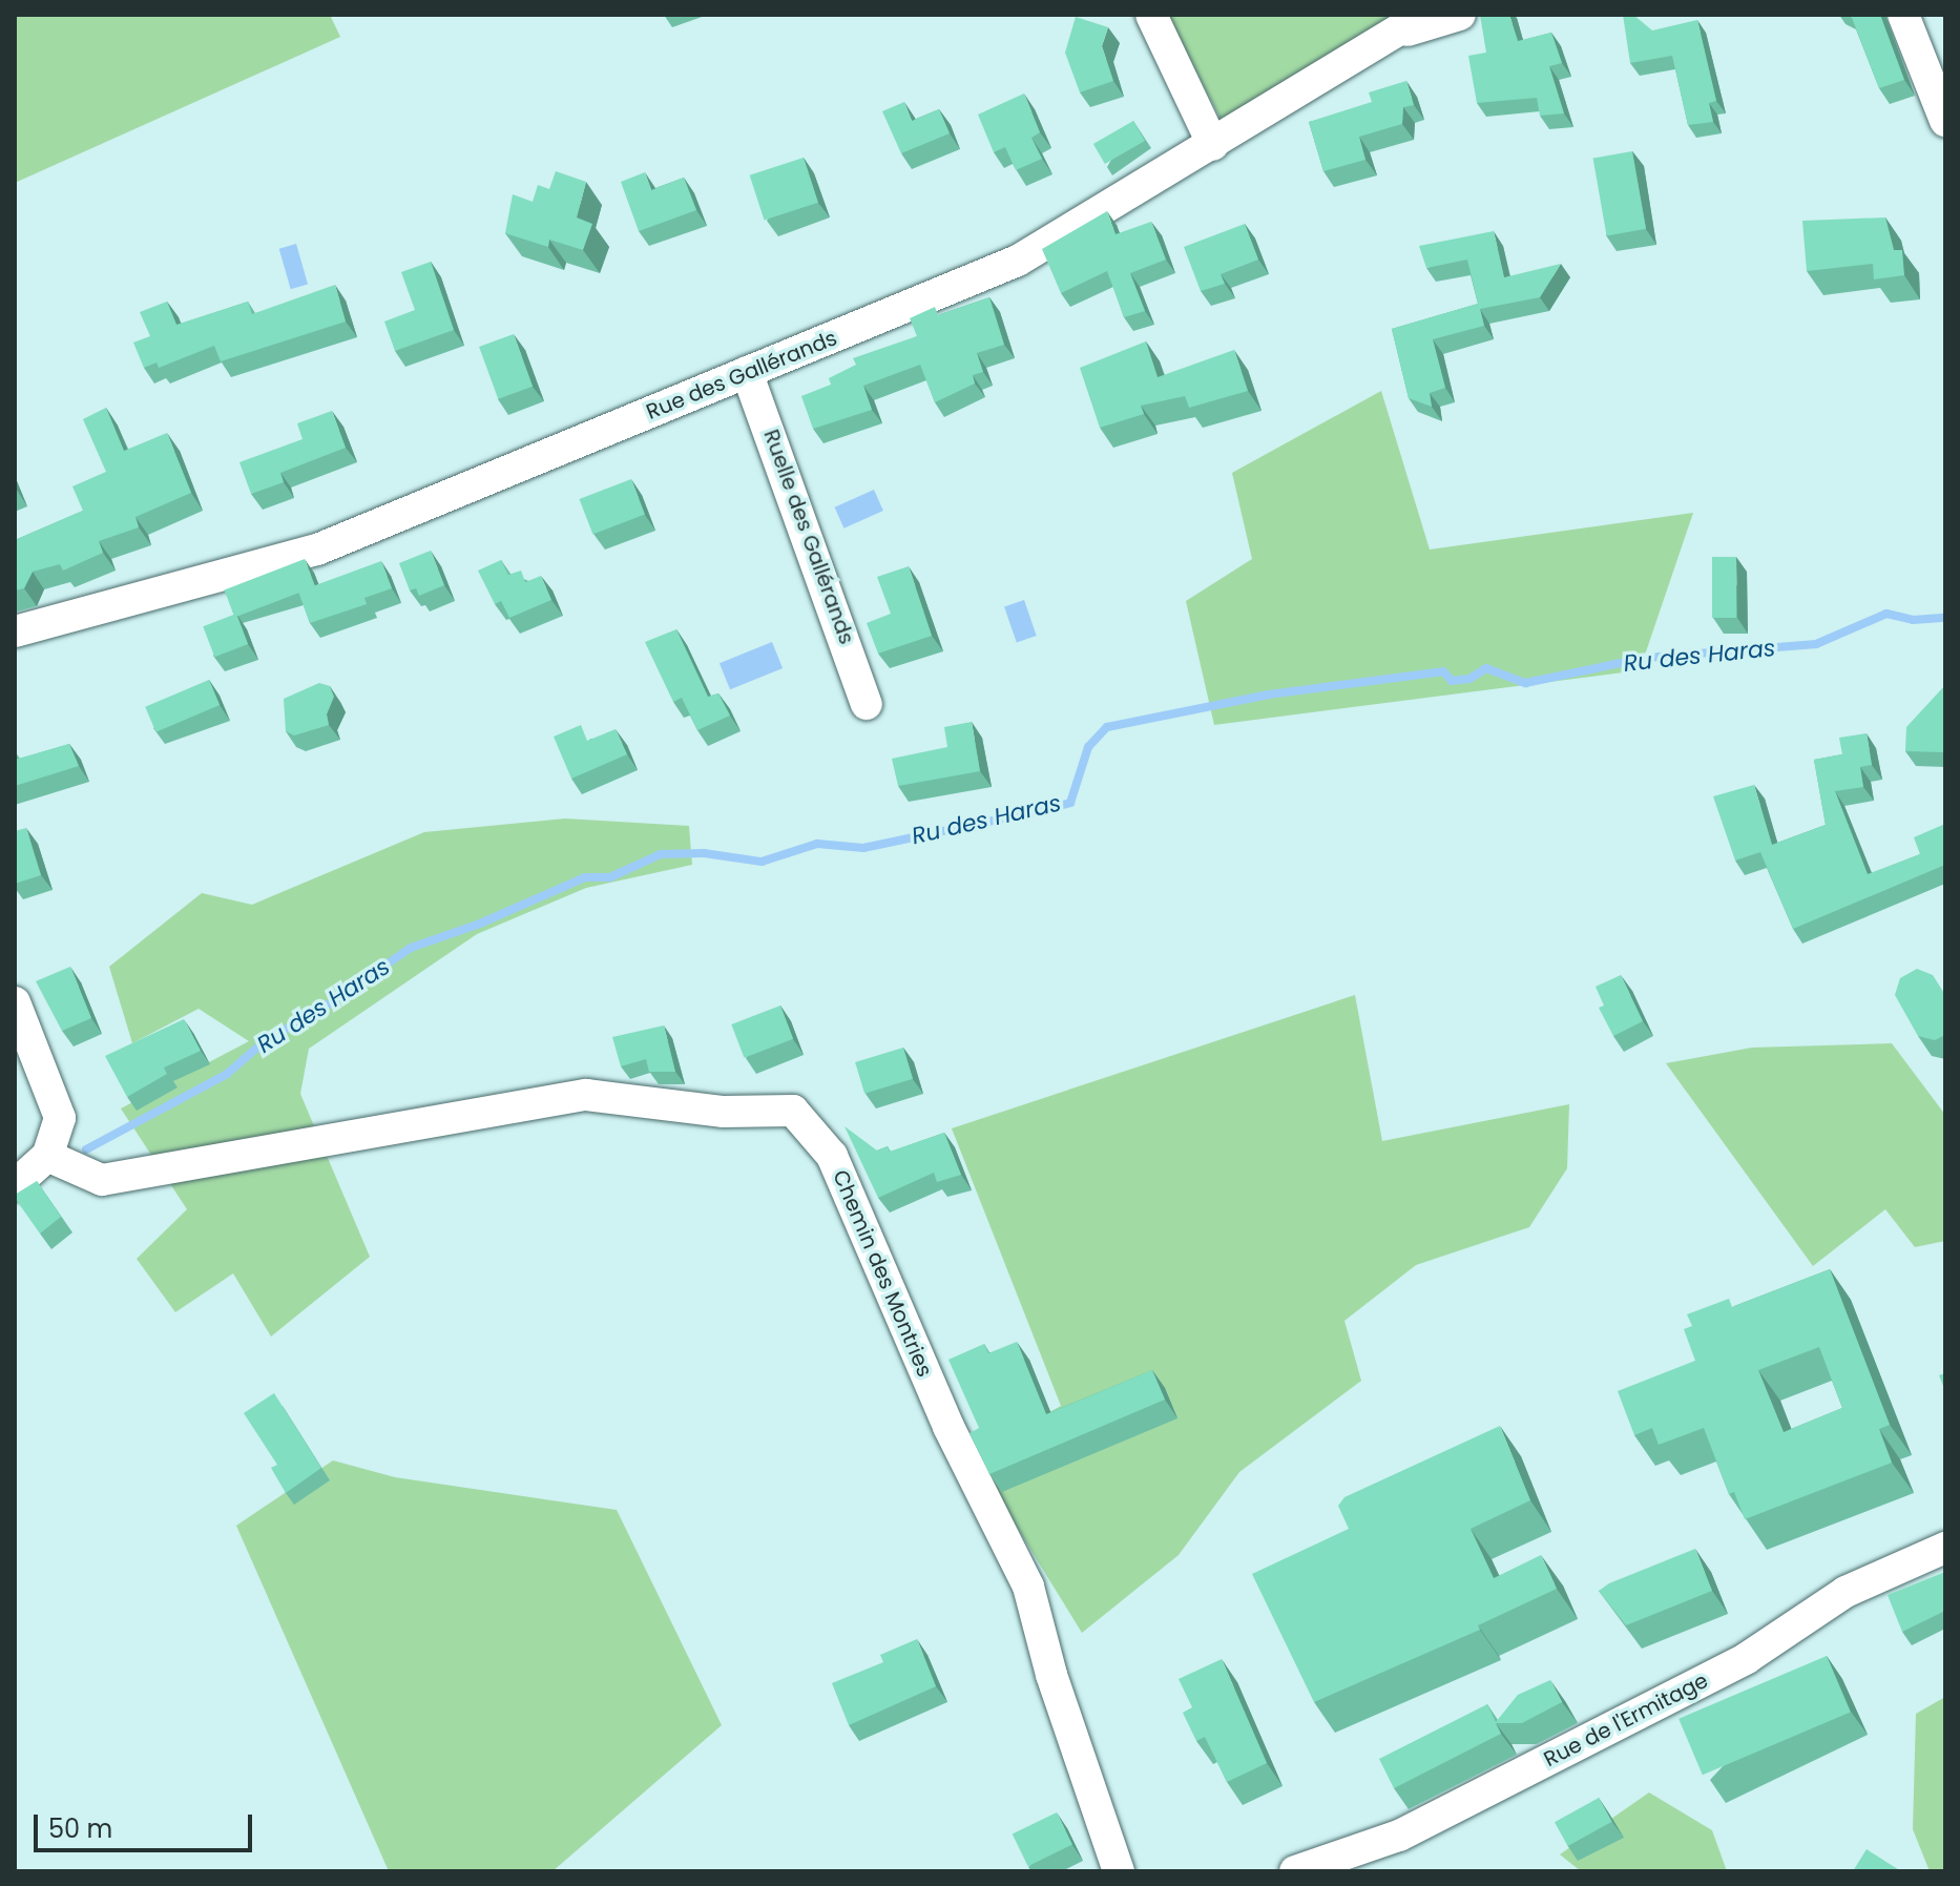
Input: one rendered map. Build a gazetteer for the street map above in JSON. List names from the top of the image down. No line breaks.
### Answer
{"streets":{"street":["Rue des Gallérands","Ruelle des Gallérands","Chemin des Montries","Rue de l'Ermitage"]},"crossings":[["Rue des Gallérands","Ruelle des Gallérands"]],"water":["Ru des Haras"],"scale_bar":"50 m"}
